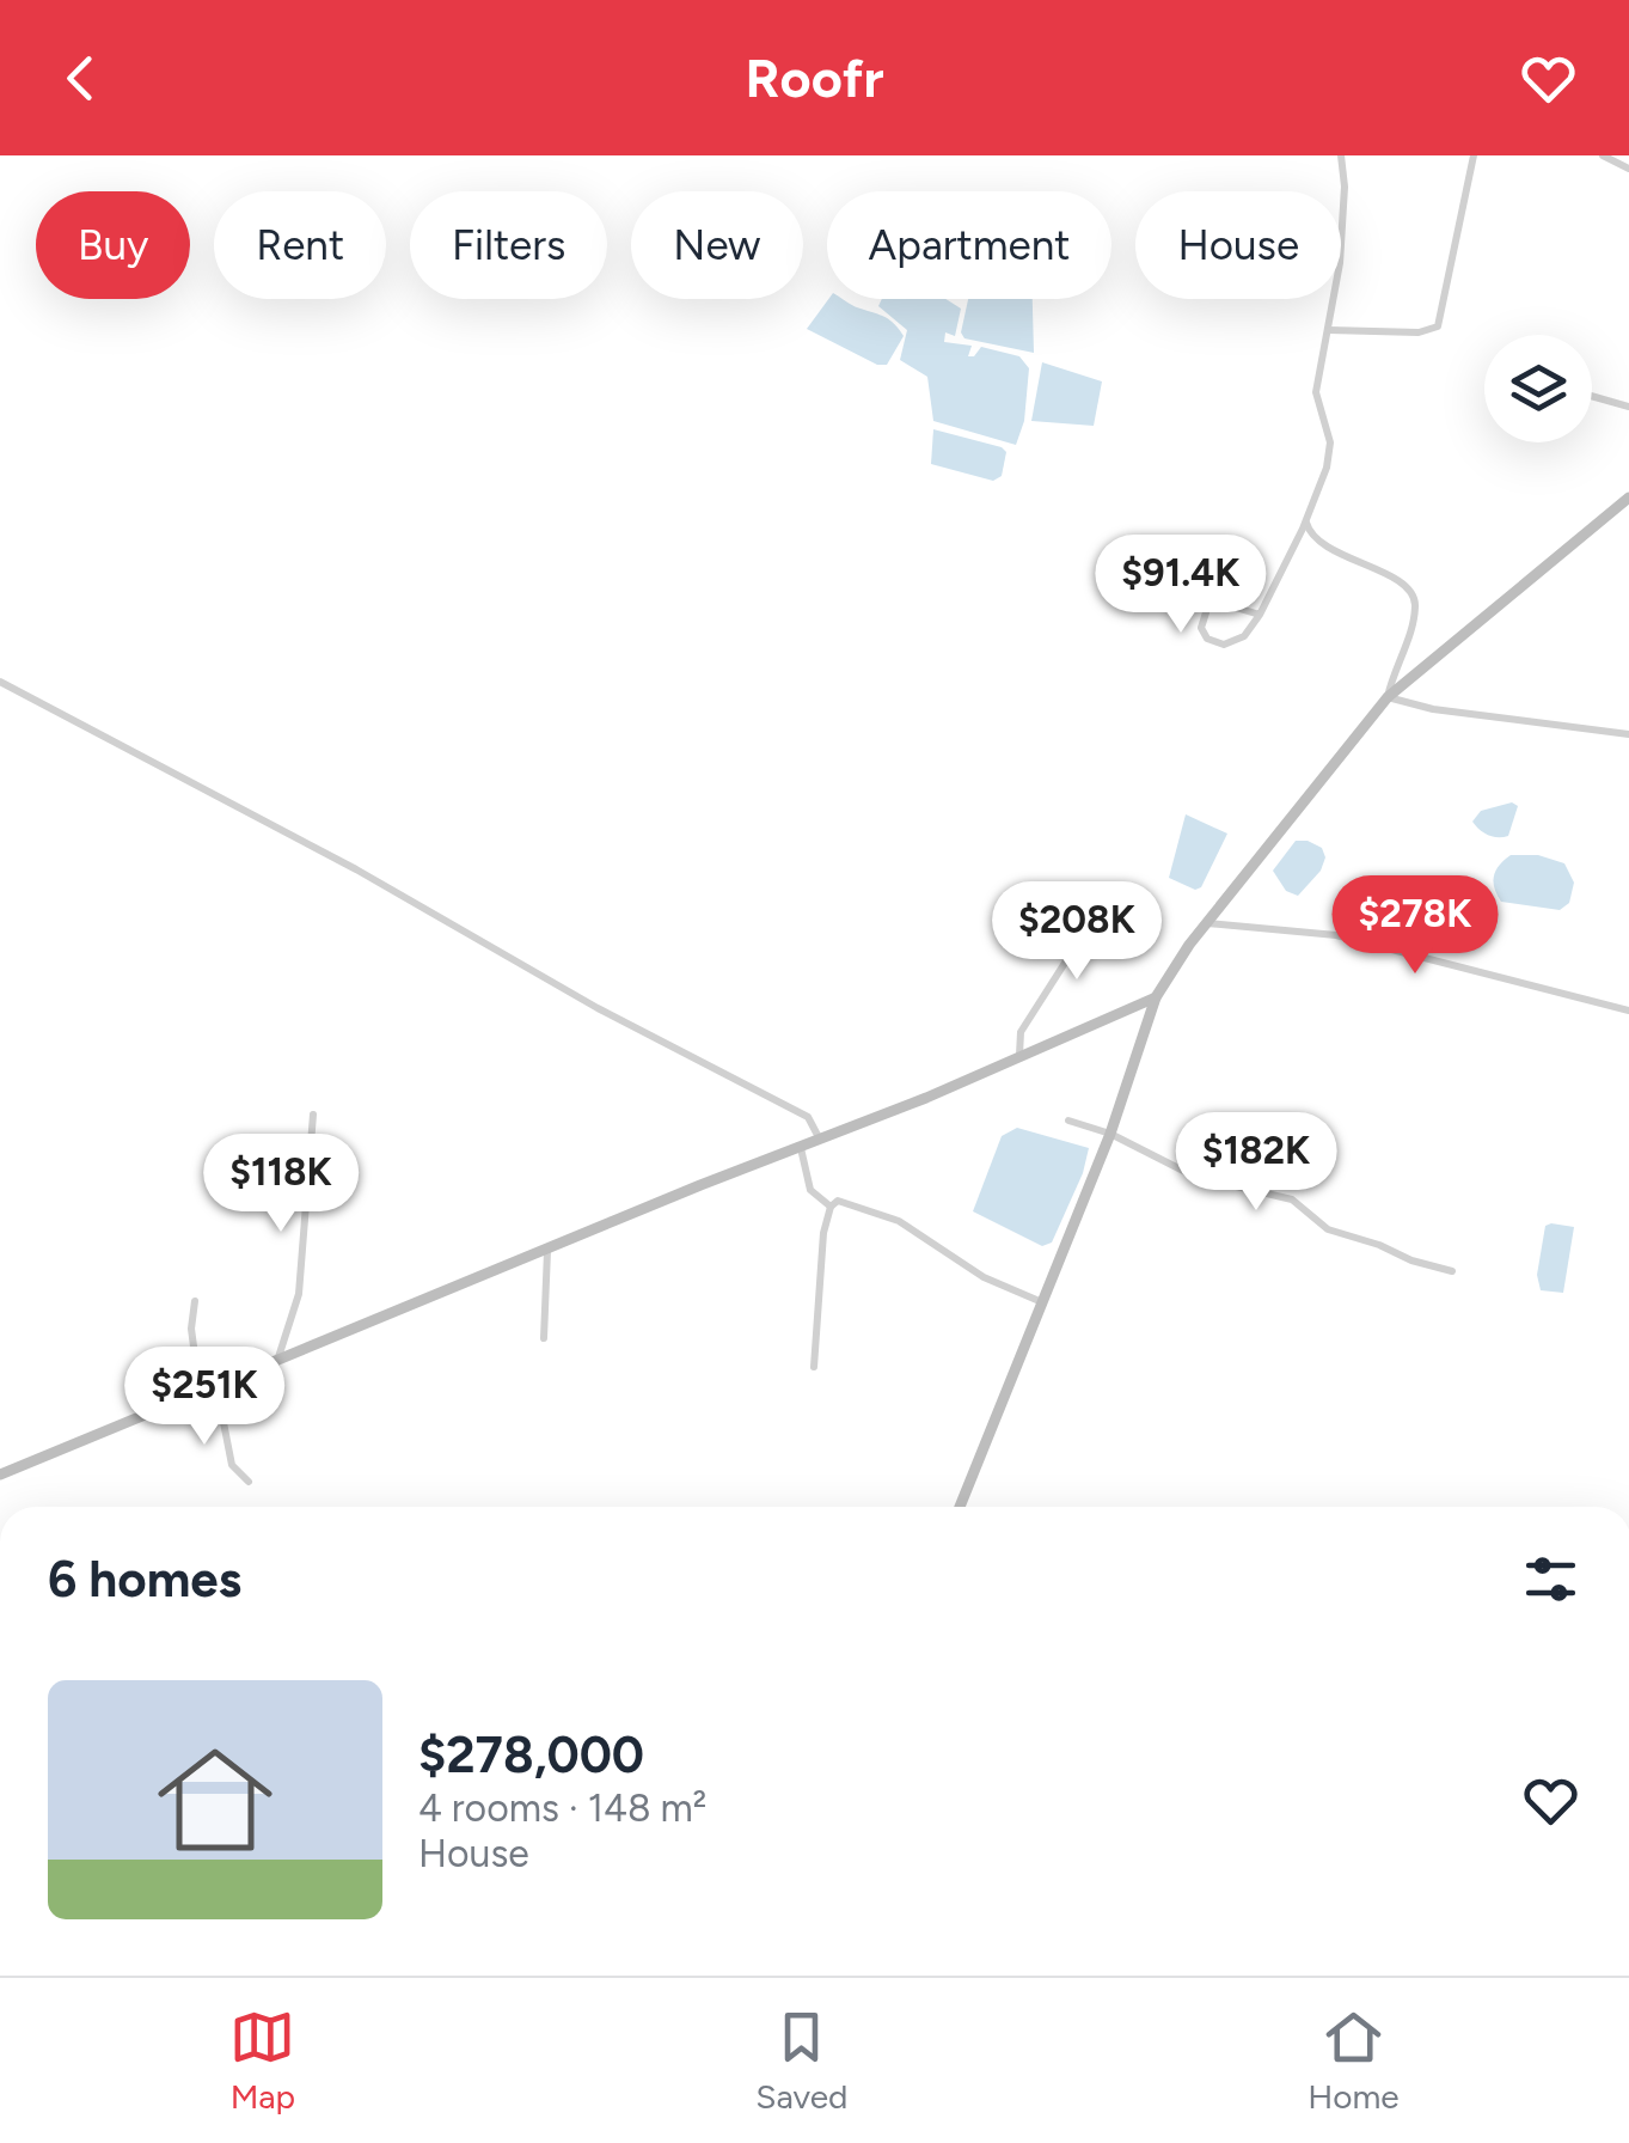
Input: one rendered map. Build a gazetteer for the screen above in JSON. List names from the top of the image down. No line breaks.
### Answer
{"page":{"header":"Roofr","chip":["Buy","Rent","Filters","New","Apartment","House"],"price":["$91.4K","$278K","$208K","$182K","$118K","$251K"],"heading":"6 homes","list":[{"name":"$278,000","note":"4 rooms · 148 m² · House"}],"tabs":["Map","Saved","Home"]}}
